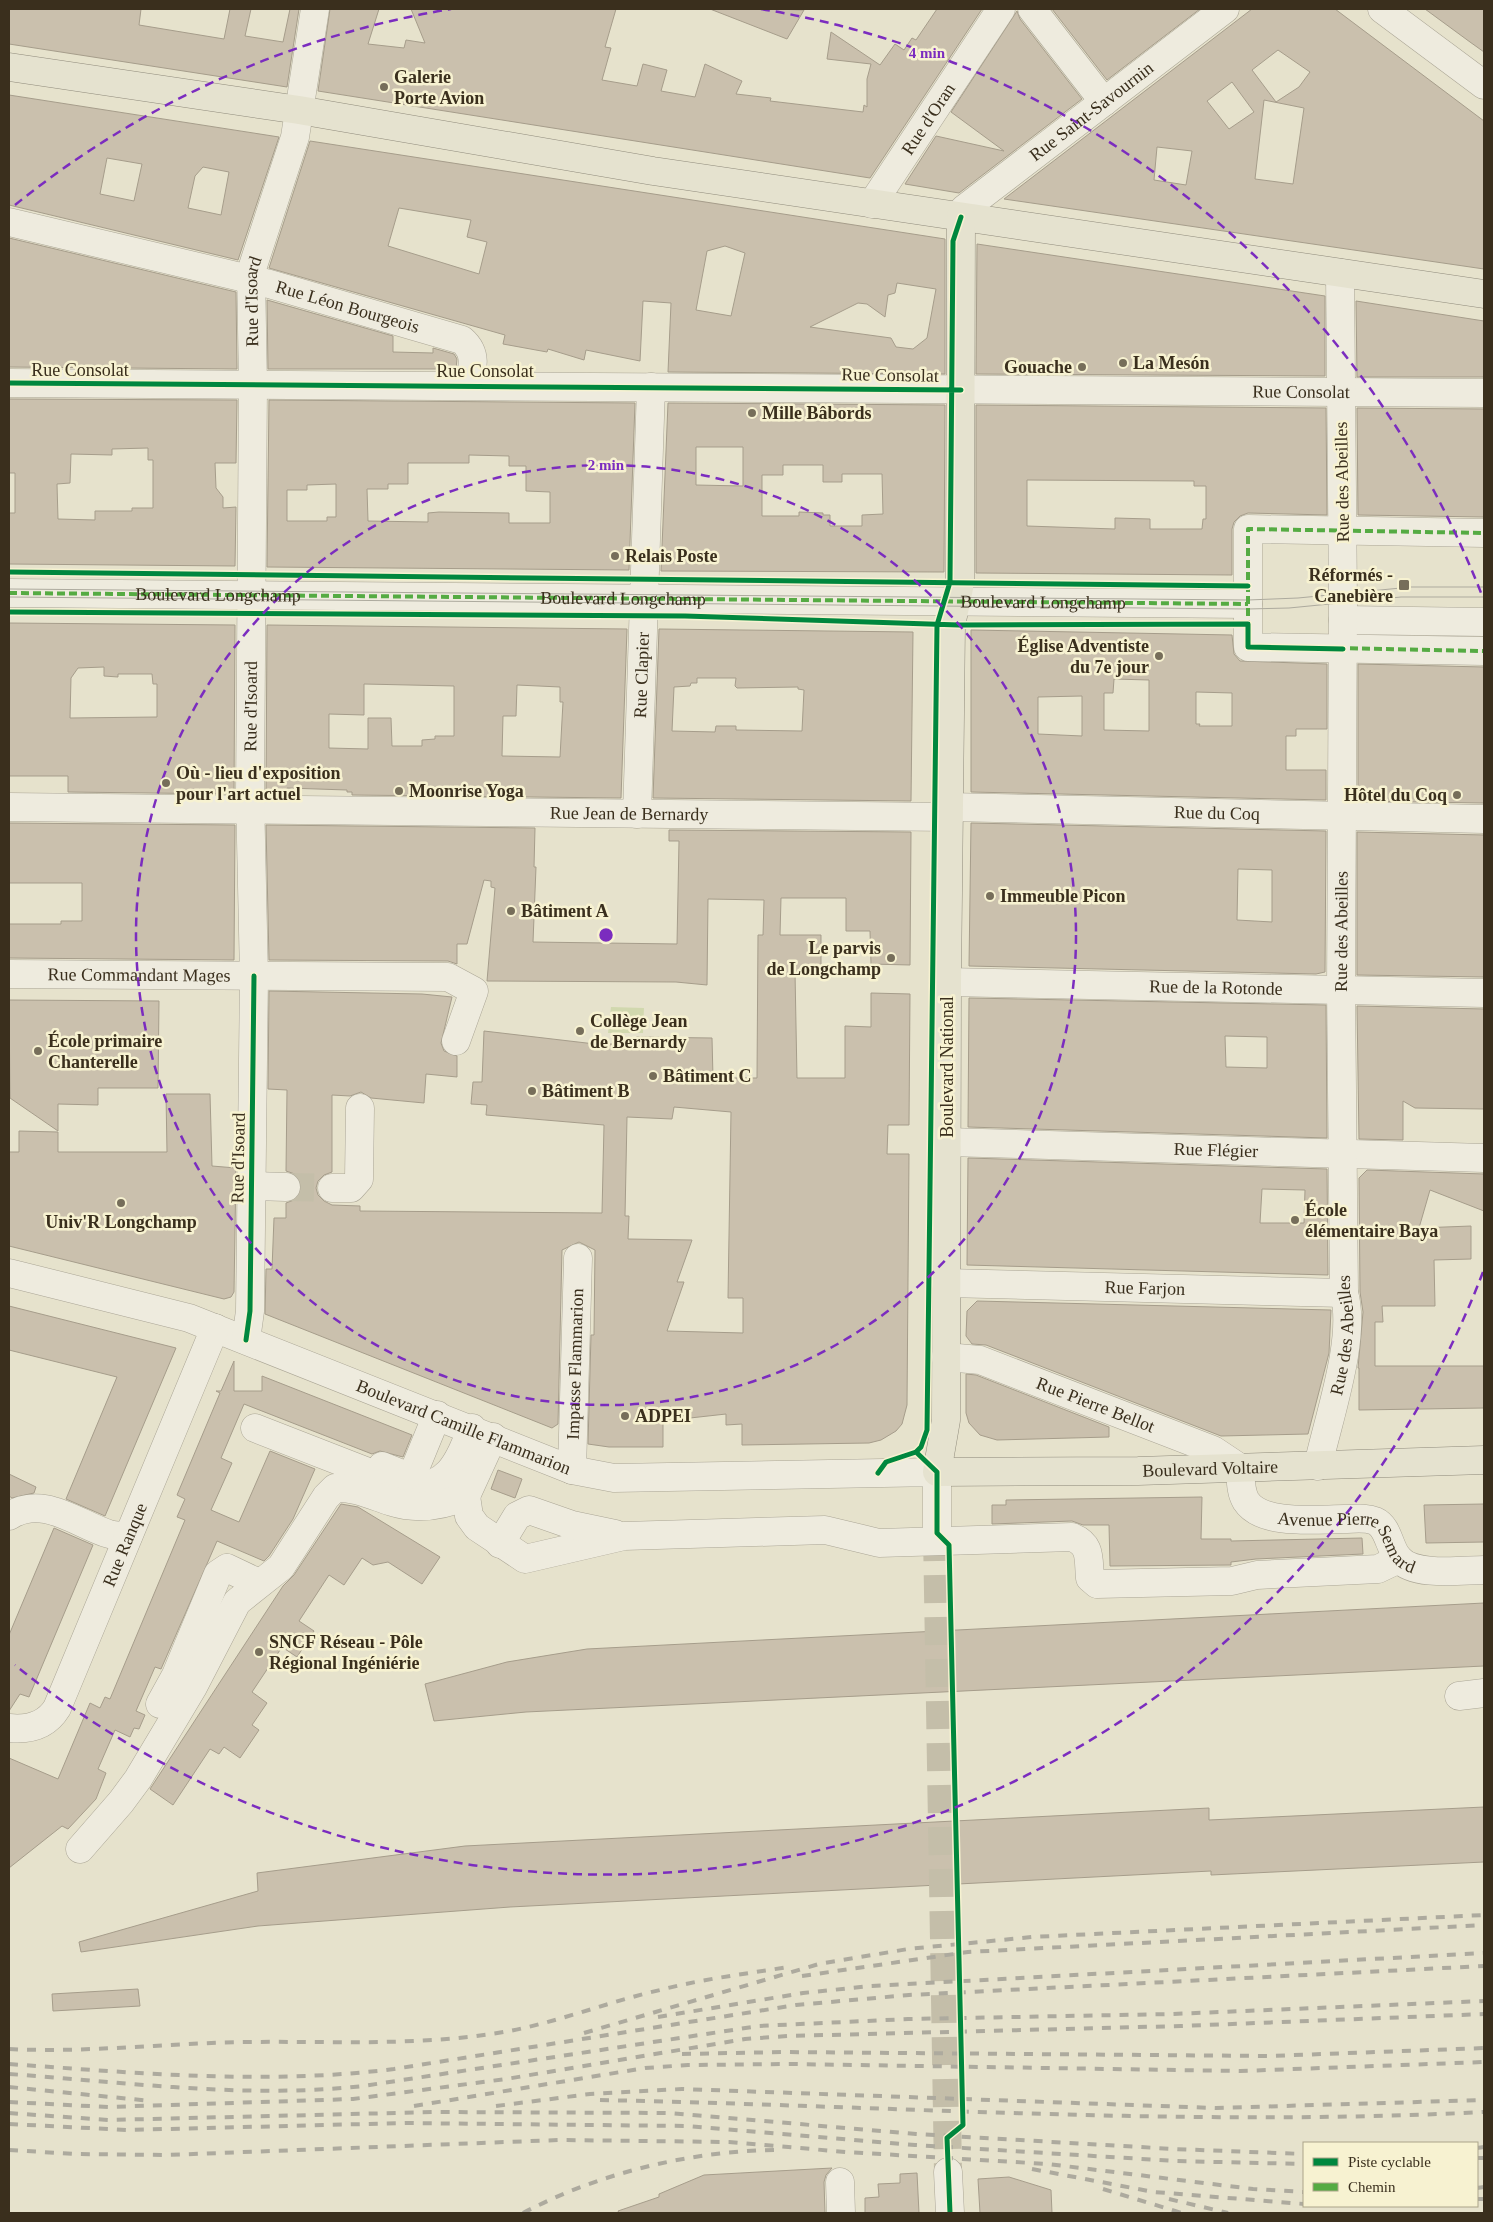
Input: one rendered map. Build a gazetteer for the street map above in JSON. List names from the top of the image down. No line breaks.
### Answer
{"streets":{"main road":["Boulevard National","Boulevard Voltaire"],"street":["Rue Saint-Savournin","Rue d'Oran","Rue d'Isoard","Rue Léon Bourgeois","Rue Consolat","Rue des Abeilles","Boulevard Longchamp","Rue Clapier","Rue du Coq","Rue Jean de Bernardy","Rue Commandant Mages","Rue de la Rotonde","Rue Flégier","Rue Farjon","Impasse Flammarion","Rue Pierre Bellot","Boulevard Camille Flammarion","Avenue Pierre Semard","Rue Ranque"]},"crossings":[["Rue Saint-Savournin","Boulevard National"],["Rue d'Isoard","Rue Léon Bourgeois"],["Rue d'Isoard","Rue Consolat"],["Rue d'Isoard","Boulevard Longchamp"],["Rue d'Isoard","Rue Jean de Bernardy"],["Rue d'Isoard","Rue Commandant Mages"],["Rue d'Isoard","Boulevard Camille Flammarion"],["Rue Léon Bourgeois","Rue Consolat"],["Rue Consolat","Rue des Abeilles"],["Rue Consolat","Rue Clapier"],["Rue Consolat","Boulevard National"],["Rue des Abeilles","Rue du Coq"],["Rue des Abeilles","Rue de la Rotonde"],["Rue des Abeilles","Rue Flégier"],["Rue des Abeilles","Rue Farjon"],["Rue des Abeilles","Boulevard Voltaire"],["Boulevard Longchamp","Rue Clapier"],["Boulevard Longchamp","Boulevard National"],["Rue Clapier","Rue Jean de Bernardy"],["Rue du Coq","Rue Jean de Bernardy"],["Rue du Coq","Boulevard National"],["Rue Jean de Bernardy","Boulevard National"],["Rue de la Rotonde","Boulevard National"],["Boulevard National","Rue Flégier"],["Boulevard National","Rue Farjon"],["Boulevard National","Rue Pierre Bellot"],["Boulevard National","Boulevard Camille Flammarion"],["Boulevard National","Boulevard Voltaire"],["Impasse Flammarion","Boulevard Camille Flammarion"],["Rue Pierre Bellot","Boulevard Voltaire"],["Rue Pierre Bellot","Avenue Pierre Semard"],["Boulevard Camille Flammarion","Boulevard Voltaire"],["Boulevard Camille Flammarion","Rue Ranque"],["Boulevard Voltaire","Avenue Pierre Semard"]],"places":{"other":["Galerie Porte Avion","La Mesón","Gouache","Mille Bâbords","Relais Poste","Église Adventiste du 7e jour","Où - lieu d'exposition pour l'art actuel","Moonrise Yoga","Hôtel du Coq","Immeuble Picon","Bâtiment A","Le parvis de Longchamp","Collège Jean de Bernardy","École primaire Chanterelle","Bâtiment C","Bâtiment B","Univ'R Longchamp","École élémentaire Baya","ADPEI","SNCF Réseau - Pôle Régional Ingéniérie"],"transit":["Réformés - Canebière"]},"legend":["Piste cyclable","Chemin"],"rings":["4 min","2 min"]}
